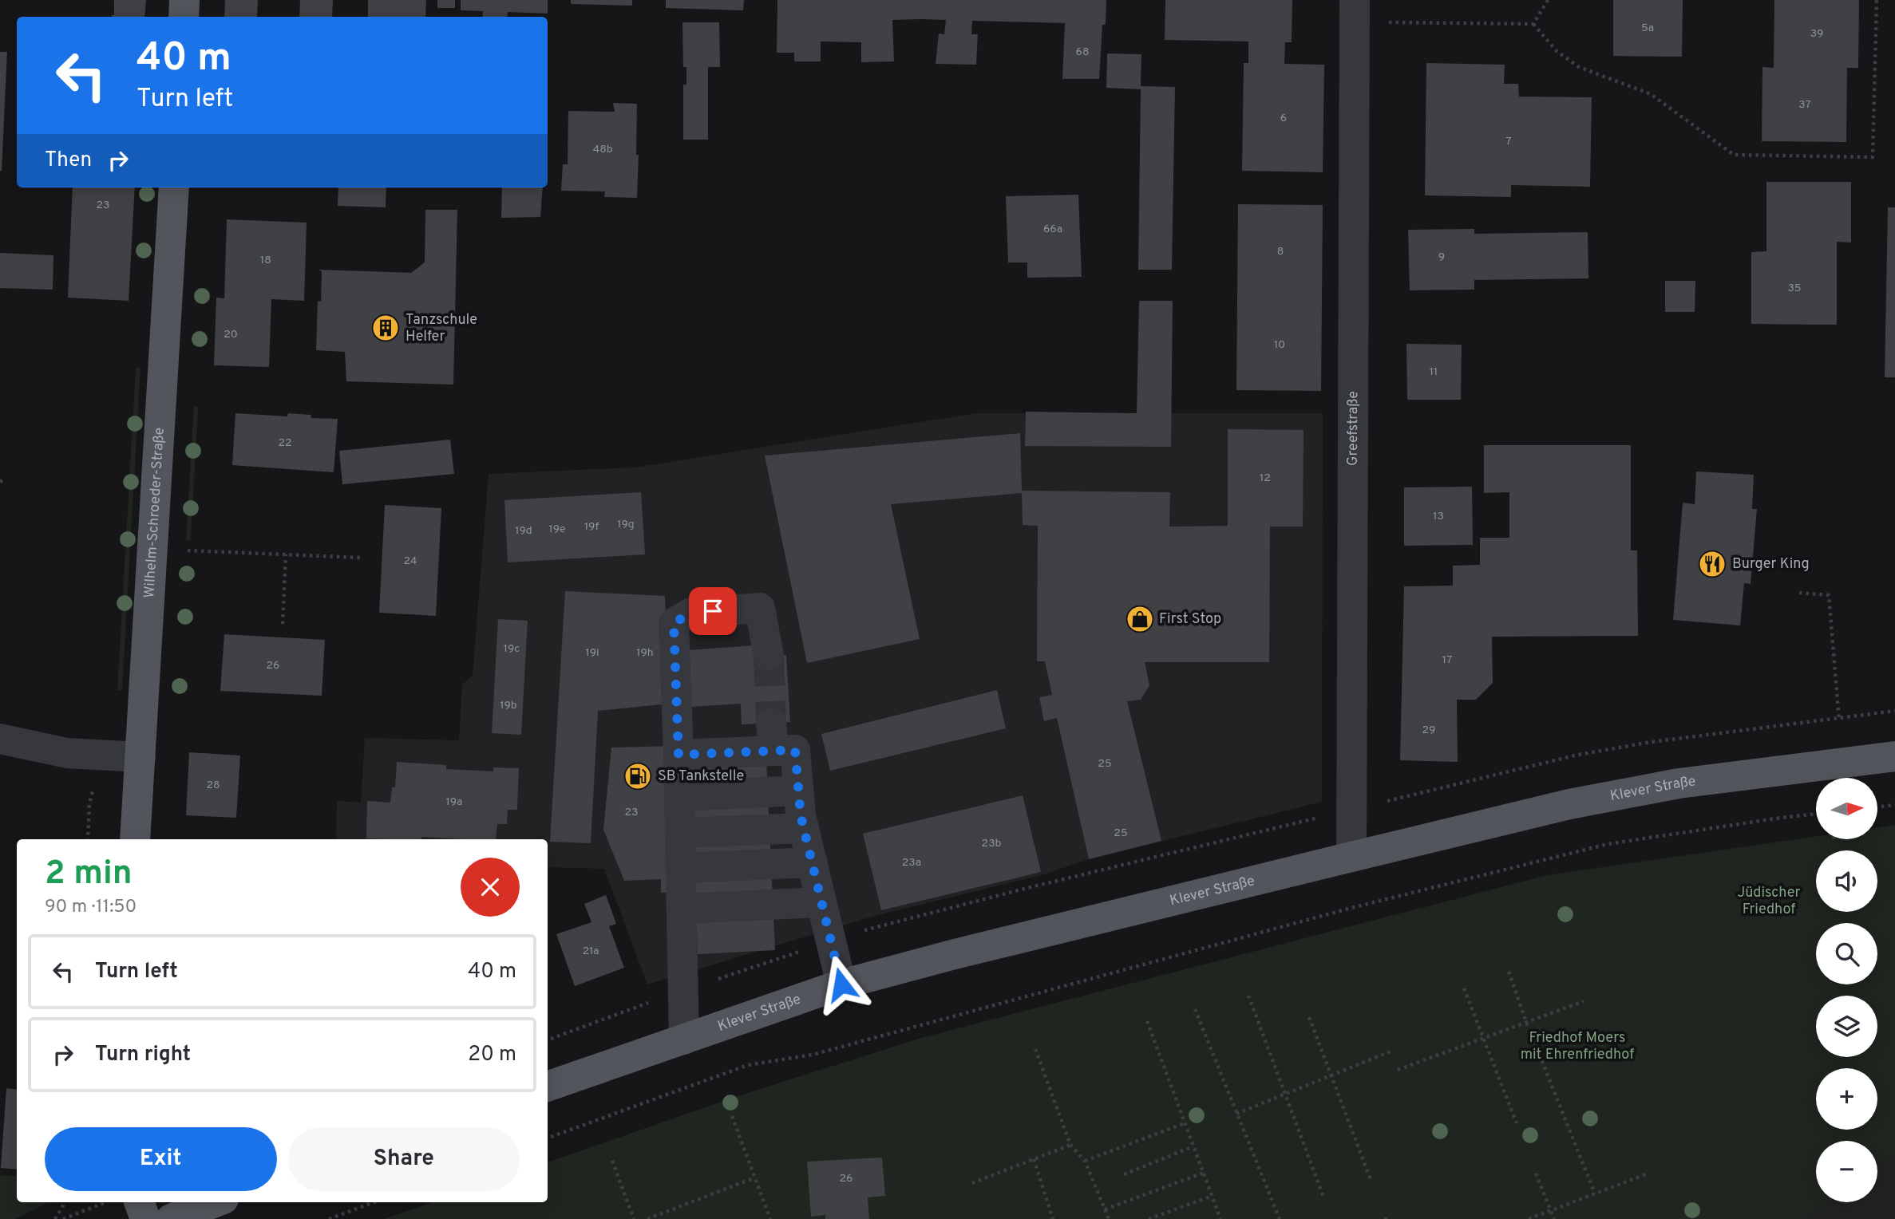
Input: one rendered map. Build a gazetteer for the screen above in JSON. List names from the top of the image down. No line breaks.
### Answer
{"streets":{"main road":["Wilhelm-Schroeder-Straße","Klever Straße"],"street":["Greefstraße"]},"crossings":[["Greefstraße","Klever Straße"]],"parks":["Jüdischer Friedhof","Friedhof Moers mit Ehrenfriedhof"],"places":{"building":["Tanzschule Helfer"],"restaurant":["Burger King"],"shop":["First Stop"],"fuel station":["SB Tankstelle"]},"house_numbers":["5a","39","68","37","6","7","48b","23","66a","8","9","18","35","20","10","11","22","12","13","19g","19f","19e","19d","24","19c","19i","19h","17","26","19b","29","25","28","19a","23","25","23b","23a","21a","26"],"north":"right","page":{"turn":["40 m","Turn left"],"then":"Then","map_buttons":["+","−"],"heading":["2 min","90 m · 11:50"],"list":[{"name":"Turn left","value":"40 m"},{"name":"Turn right","value":"20 m"}],"buttons":["Exit","Share"]}}
